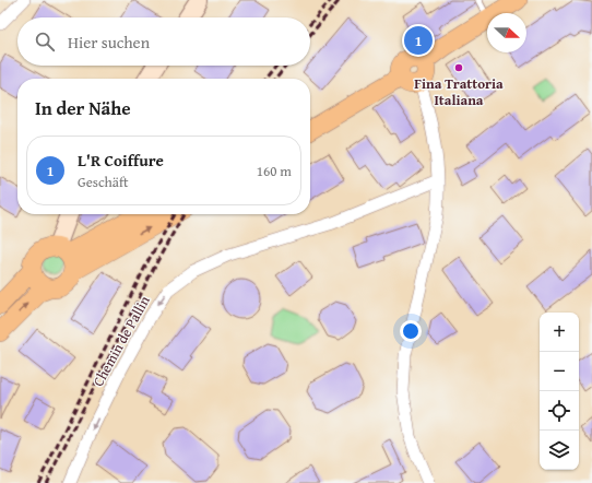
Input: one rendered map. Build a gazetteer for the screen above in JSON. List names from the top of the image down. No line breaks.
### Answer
{"streets":{"street":["Chemin de Pallin"]},"one_way":["Chemin de Pallin"],"places":["Fina Trattoria Italiana"],"north":"right","page":{"search":"Hier suchen","pins":"1","heading":"In der Nähe","list":[{"mark":"1","name":"L'R Coiffure","note":"Geschäft","value":"160 m"}],"map_buttons":["+","−"]}}
